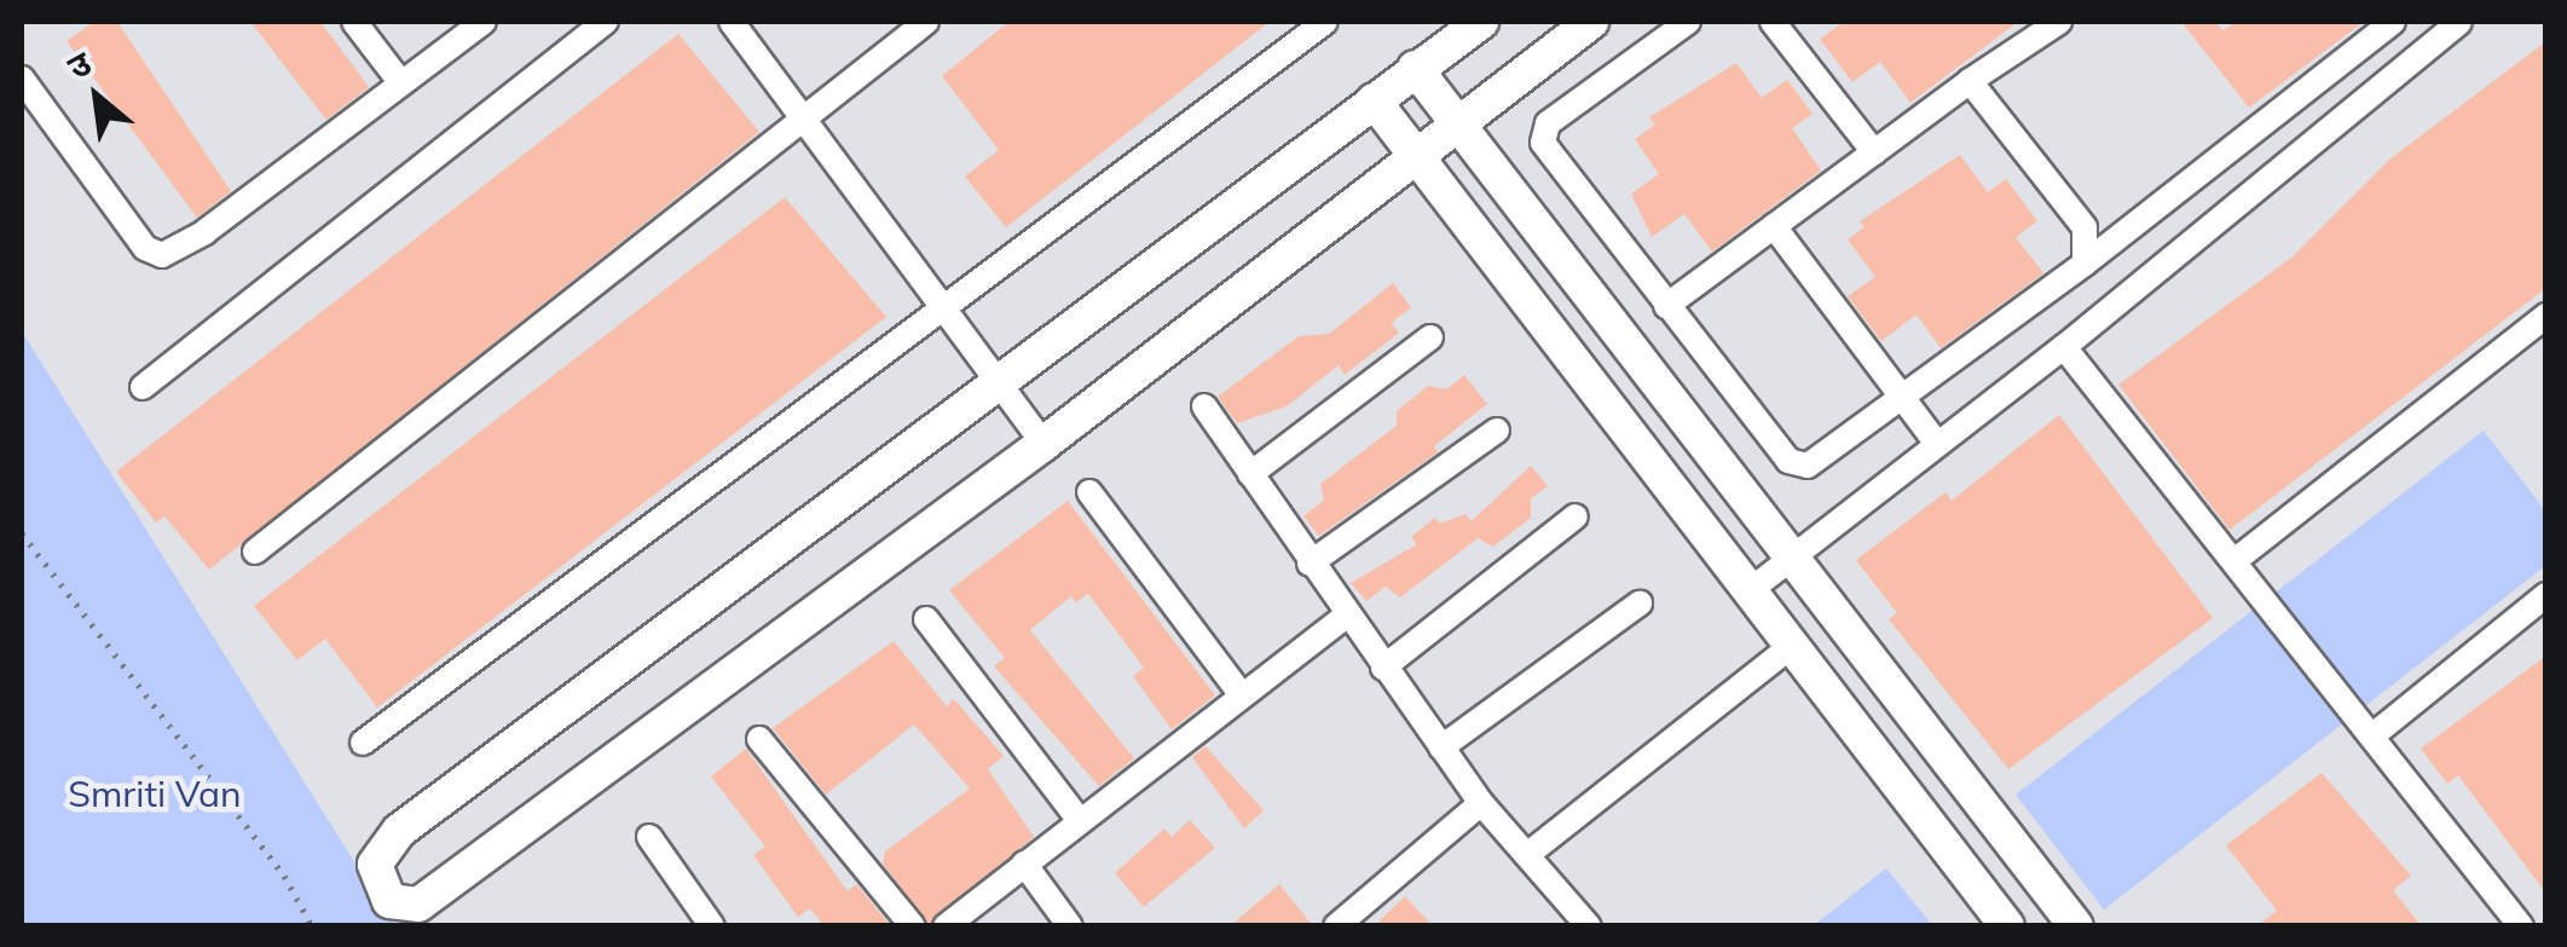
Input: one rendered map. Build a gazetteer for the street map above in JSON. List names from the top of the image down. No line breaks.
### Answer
{"parks":["Smriti Van"],"north":"top left"}
